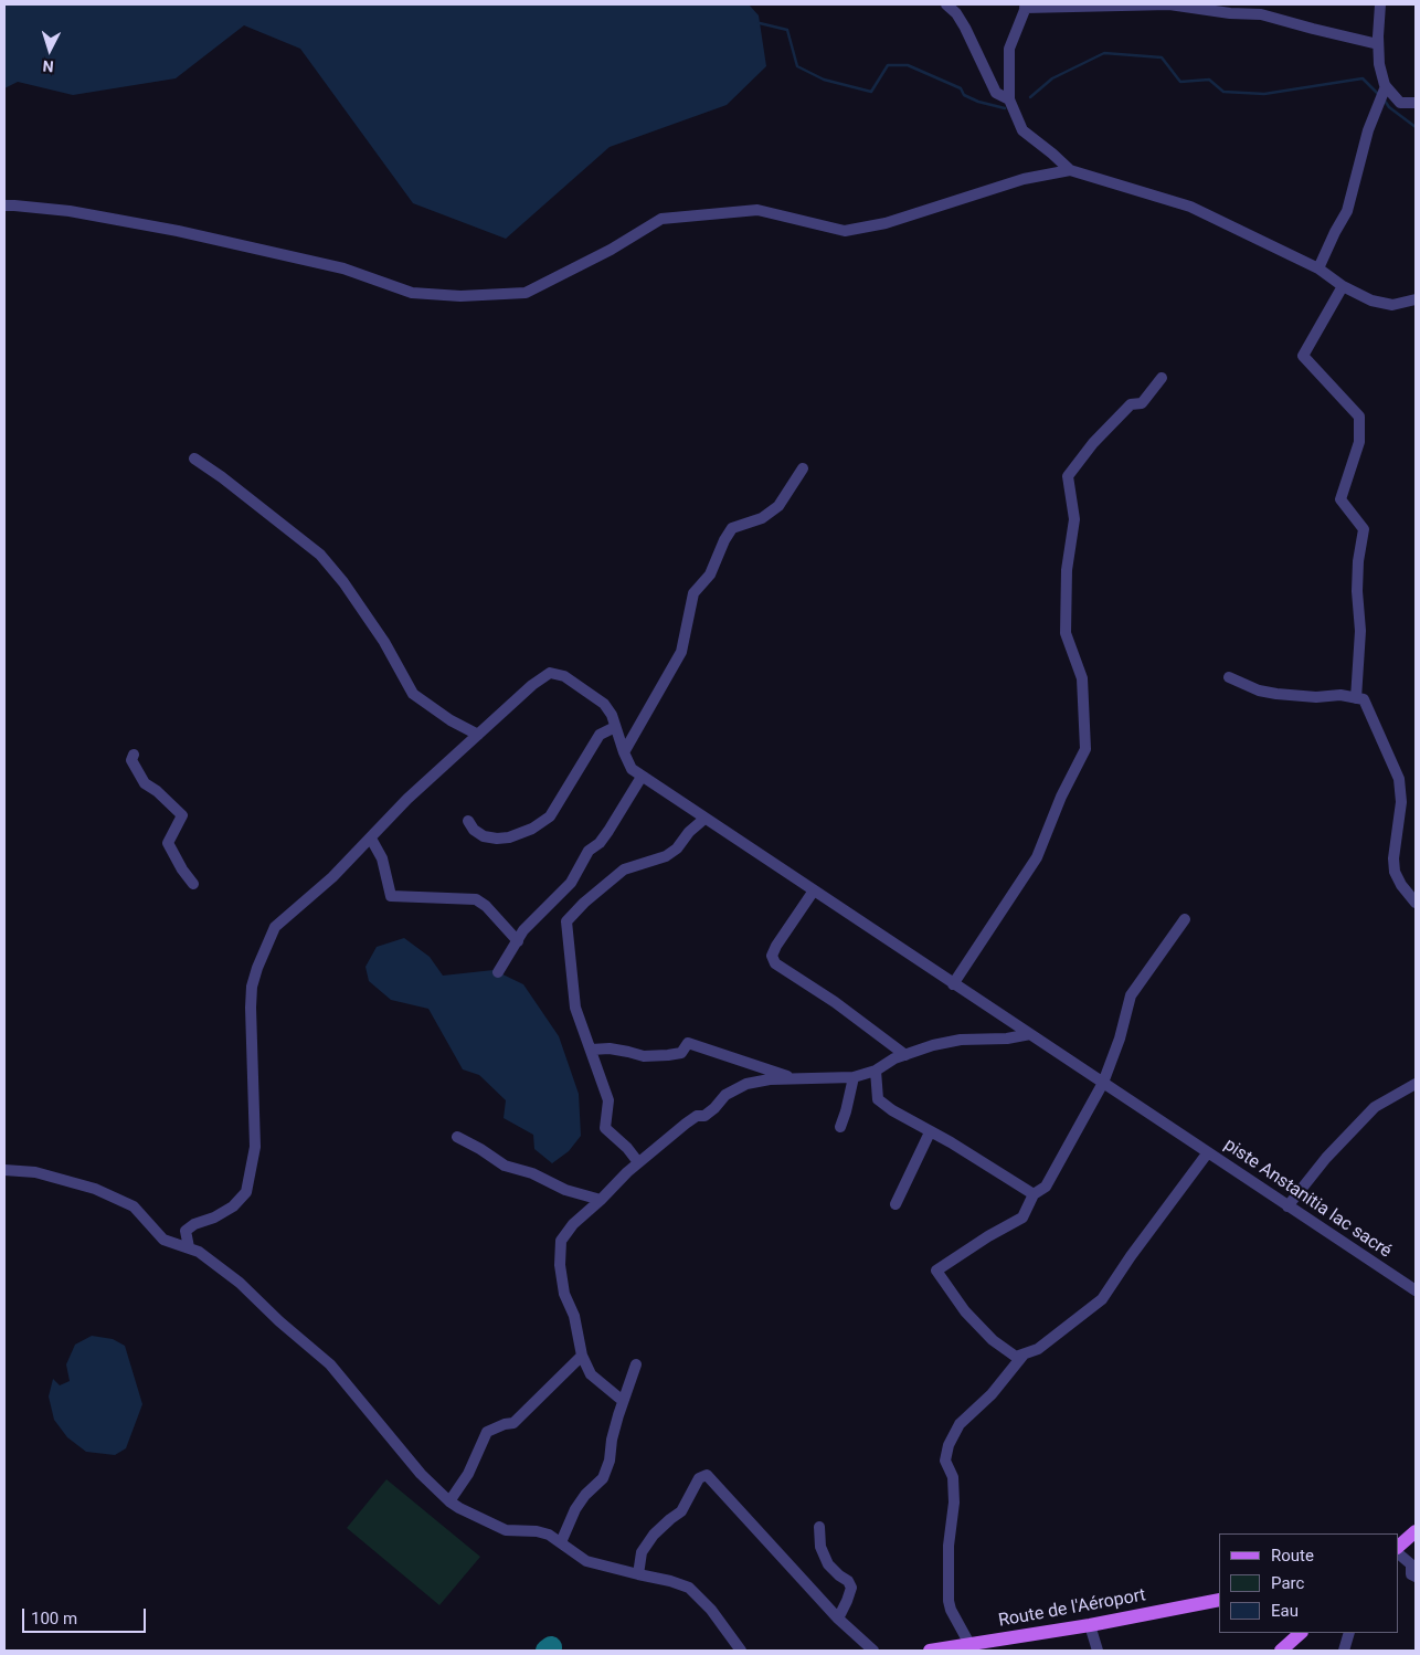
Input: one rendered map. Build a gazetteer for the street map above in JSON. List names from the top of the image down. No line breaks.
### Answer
{"streets":{"main road":["Route de l'Aéroport"],"street":["piste Anstanitia lac sacré"]},"legend":["Route","Parc","Eau"],"scale_bar":"100 m","north":"bottom"}
